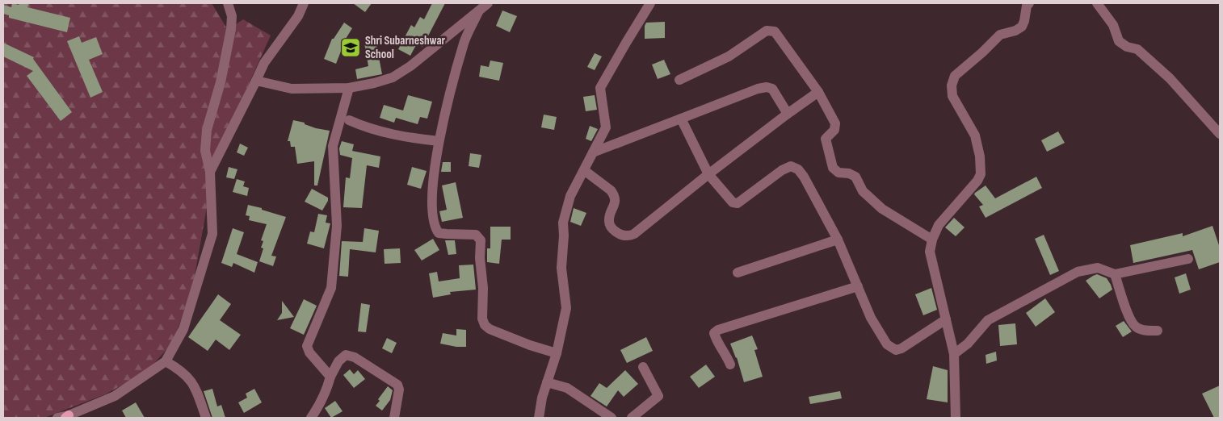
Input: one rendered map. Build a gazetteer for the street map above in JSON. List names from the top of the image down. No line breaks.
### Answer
{"places":{"school or university":["Shri Subarneshwar School"]}}
